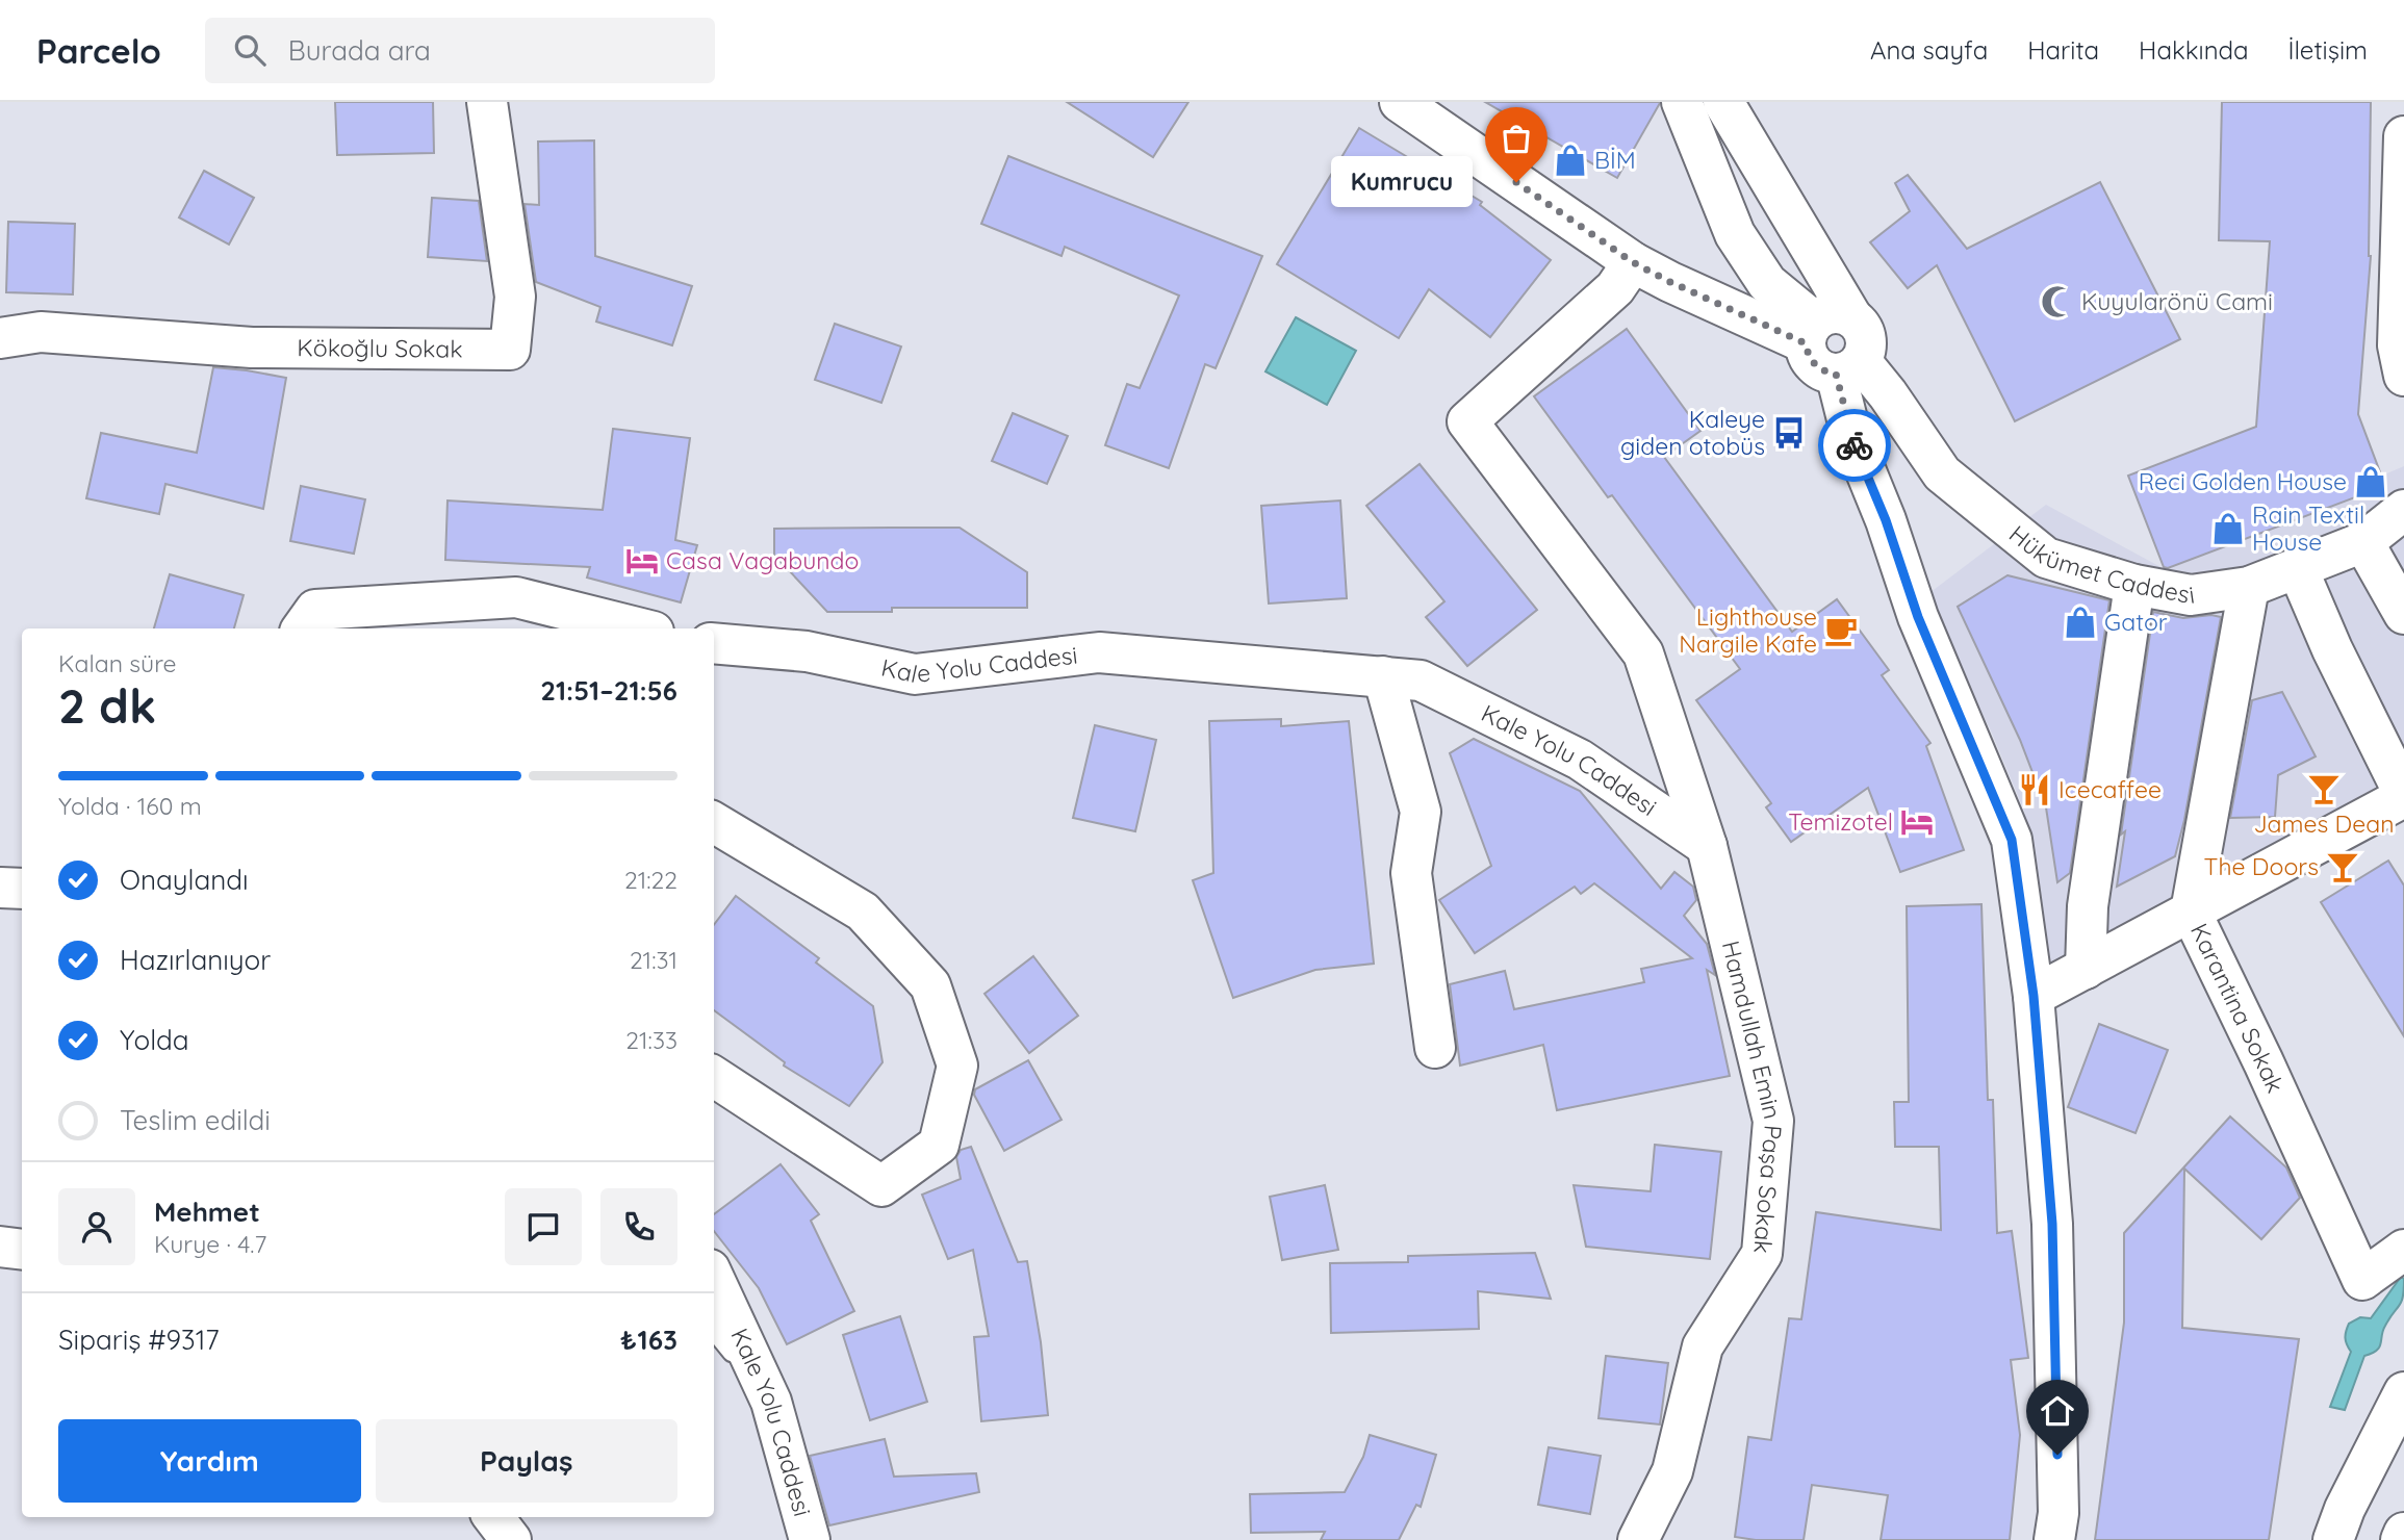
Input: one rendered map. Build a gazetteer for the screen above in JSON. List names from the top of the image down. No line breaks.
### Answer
{"streets":{"street":["Kökoğlu Sokak","Hükümet Caddesi","Kale Yolu Caddesi","Karantina Sokak","Hamdullah Emin Paşa Sokak"]},"crossings":[["Hükümet Caddesi","Karantina Sokak"],["Kale Yolu Caddesi","Hamdullah Emin Paşa Sokak"]],"places":{"shop":["BİM","Reci Golden House","Rain Textil House","Gator"],"other":["Kumrucu"],"mosque":["Kuyularönü Cami"],"bus stop":["Kaleye giden otobüs"],"hotel":["Casa Vagabundo","Temizotel"],"cafe":["Lighthouse Nargile Kafe"],"bar":["James Dean","The Doors"],"restaurant":["Icecaffee"]},"page":{"header":"Parcelo","search":"Burada ara","nav":["Ana sayfa","Harita","Hakkında","İletişim"],"bubble":"Kumrucu","heading":["2 dk","Kalan süre","21:51–21:56"],"panel":["Mehmet","Kurye · 4.7","Sipariş #9317","₺163"],"bar":"Yolda · 160 m","list":[["Onaylandı","21:22"],["Hazırlanıyor","21:31"],["Yolda","21:33"],"Teslim edildi"],"buttons":["Yardım","Paylaş"]}}
